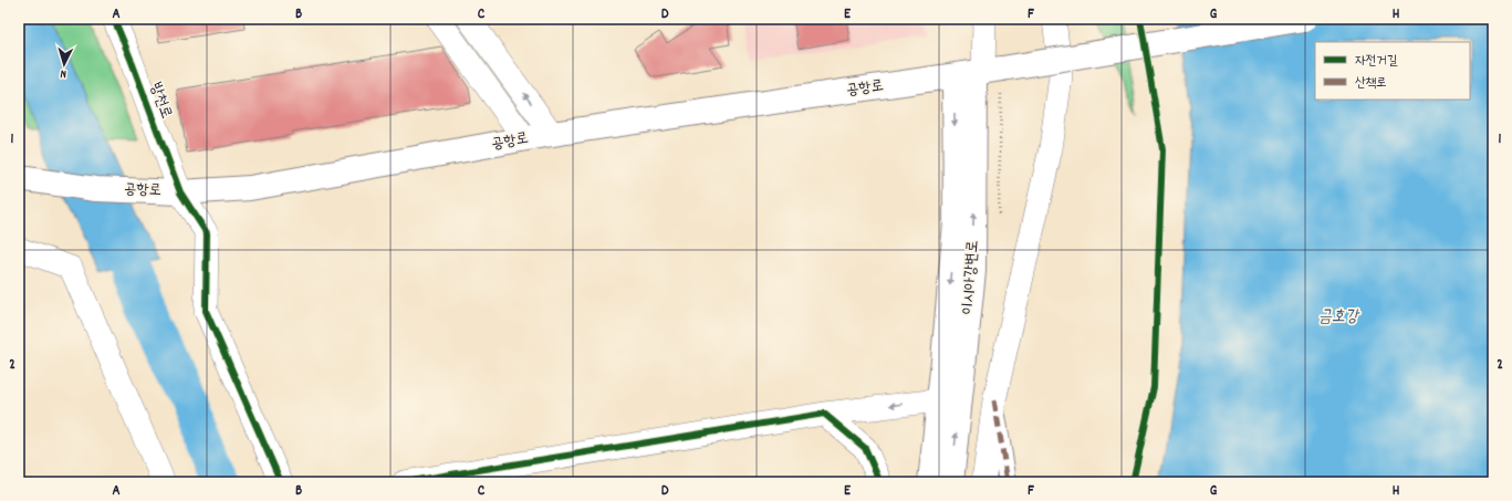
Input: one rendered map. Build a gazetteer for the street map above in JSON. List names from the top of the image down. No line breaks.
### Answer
{"streets":{"main road":["공항로","이시아강변로"],"street":["방천로"]},"crossings":[["공항로","방천로"],["공항로","이시아강변로"]],"water":["금호강"],"legend":["자전거길","산책로"],"north":"bottom","grid":{"columns":["A","B","C","D","E","F","G","H"],"rows":["1","2"]}}
